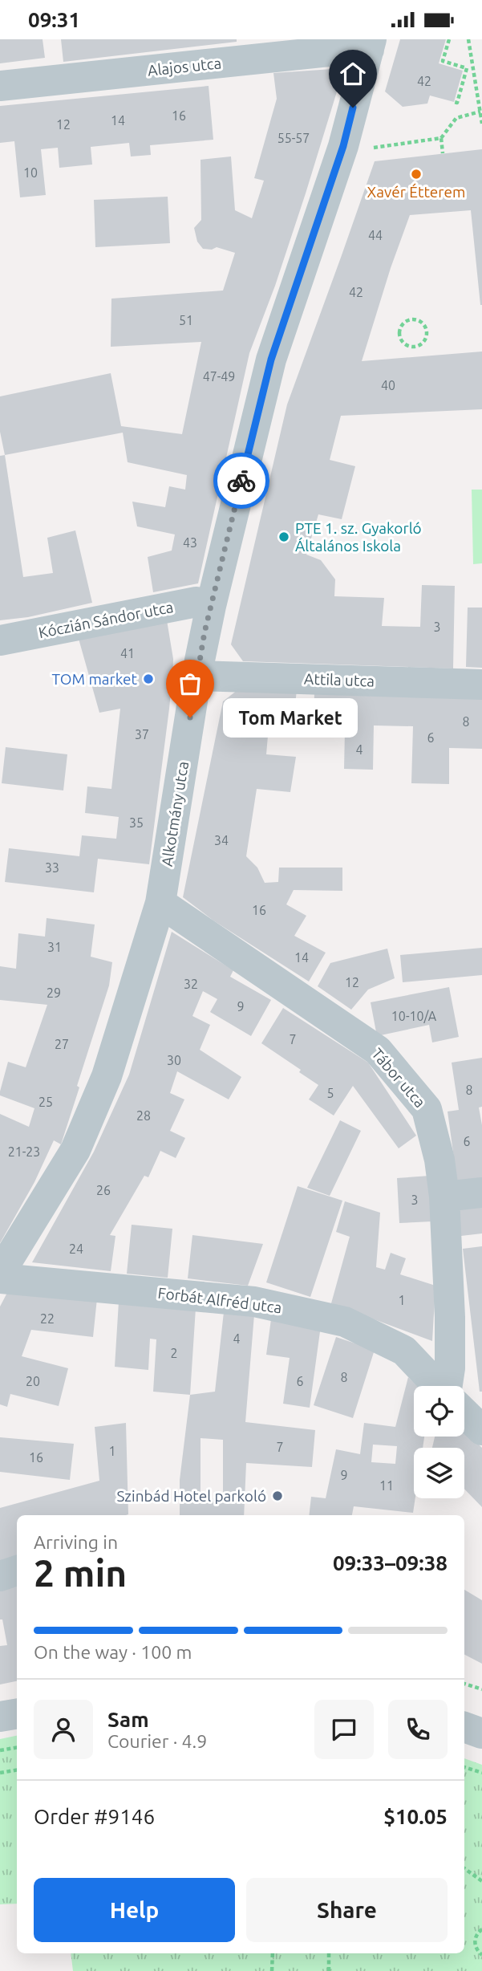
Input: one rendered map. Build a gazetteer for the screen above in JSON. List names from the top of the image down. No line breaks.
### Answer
{"streets":{"street":["Alajos utca","Kóczián Sándor utca","Attila utca","Alkotmány utca","Tábor utca","Forbát Alfréd utca"]},"crossings":[["Alajos utca","Alkotmány utca"],["Kóczián Sándor utca","Alkotmány utca"],["Attila utca","Alkotmány utca"],["Alkotmány utca","Tábor utca"]],"places":["Xavér Étterem","PTE 1. sz. Gyakorló Általános Iskola","TOM market","Tom Market","Szinbád Hotel parkoló"],"house_numbers":["42","16","14","12","55-57","10","44","42","51","47-49","40","43","3","41","8","37","6","4","35","34","33","16","31","14","12","32","29","9","10-10/A","7","27","30","8","5","25","28","6","21-23","26","3","24","1","22","4","2","8","20","6","7","1","16","9","11"],"page":{"status":"09:31","bubble":"Tom Market","heading":["2 min","Arriving in","09:33–09:38"],"panel":["Sam","Courier · 4.9","Order #9146","$10.05"],"bar":"On the way · 100 m","buttons":["Help","Share"]}}
